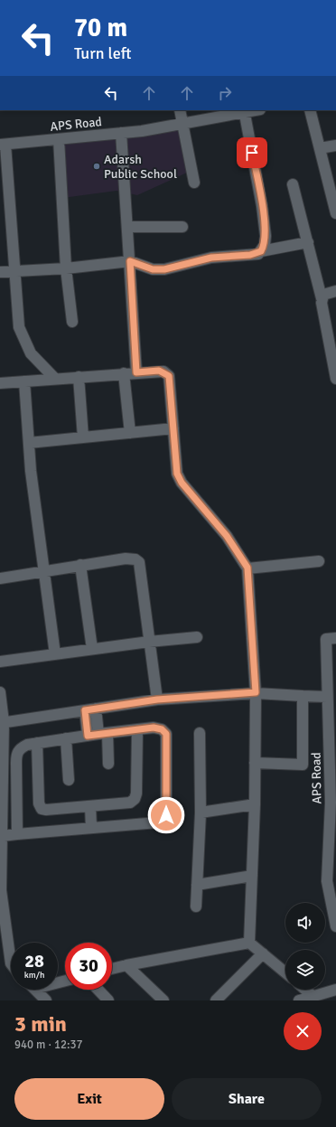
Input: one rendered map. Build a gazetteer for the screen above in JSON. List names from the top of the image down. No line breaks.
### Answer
{"streets":{"street":["APS Road"]},"places":["Adarsh Public School"],"page":{"turn":["70 m","Turn left"],"speed":"28 km/h","limit":"30","heading":["3 min","940 m · 12:37"],"buttons":["Exit","Share"]}}
